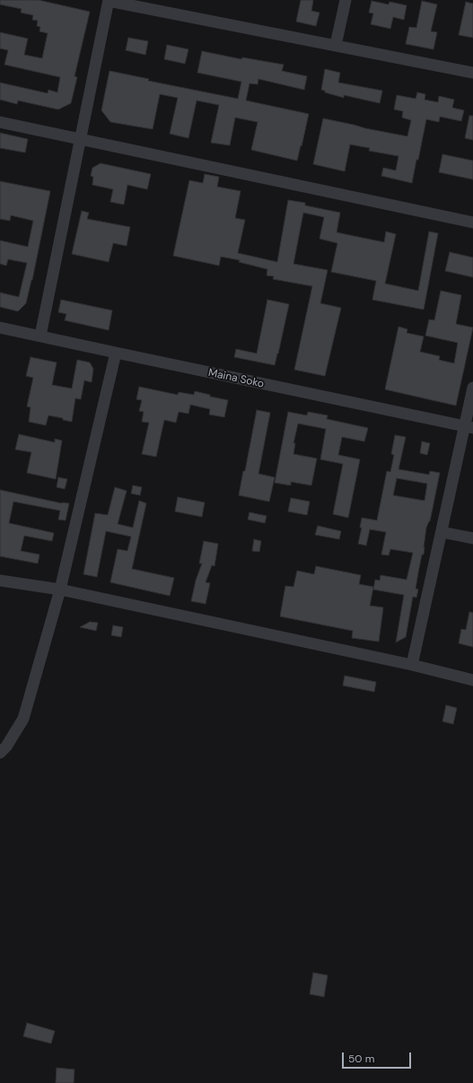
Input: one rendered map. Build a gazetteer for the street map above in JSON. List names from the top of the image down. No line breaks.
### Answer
{"streets":{"street":["Maina Soko"]},"scale_bar":"50 m"}
